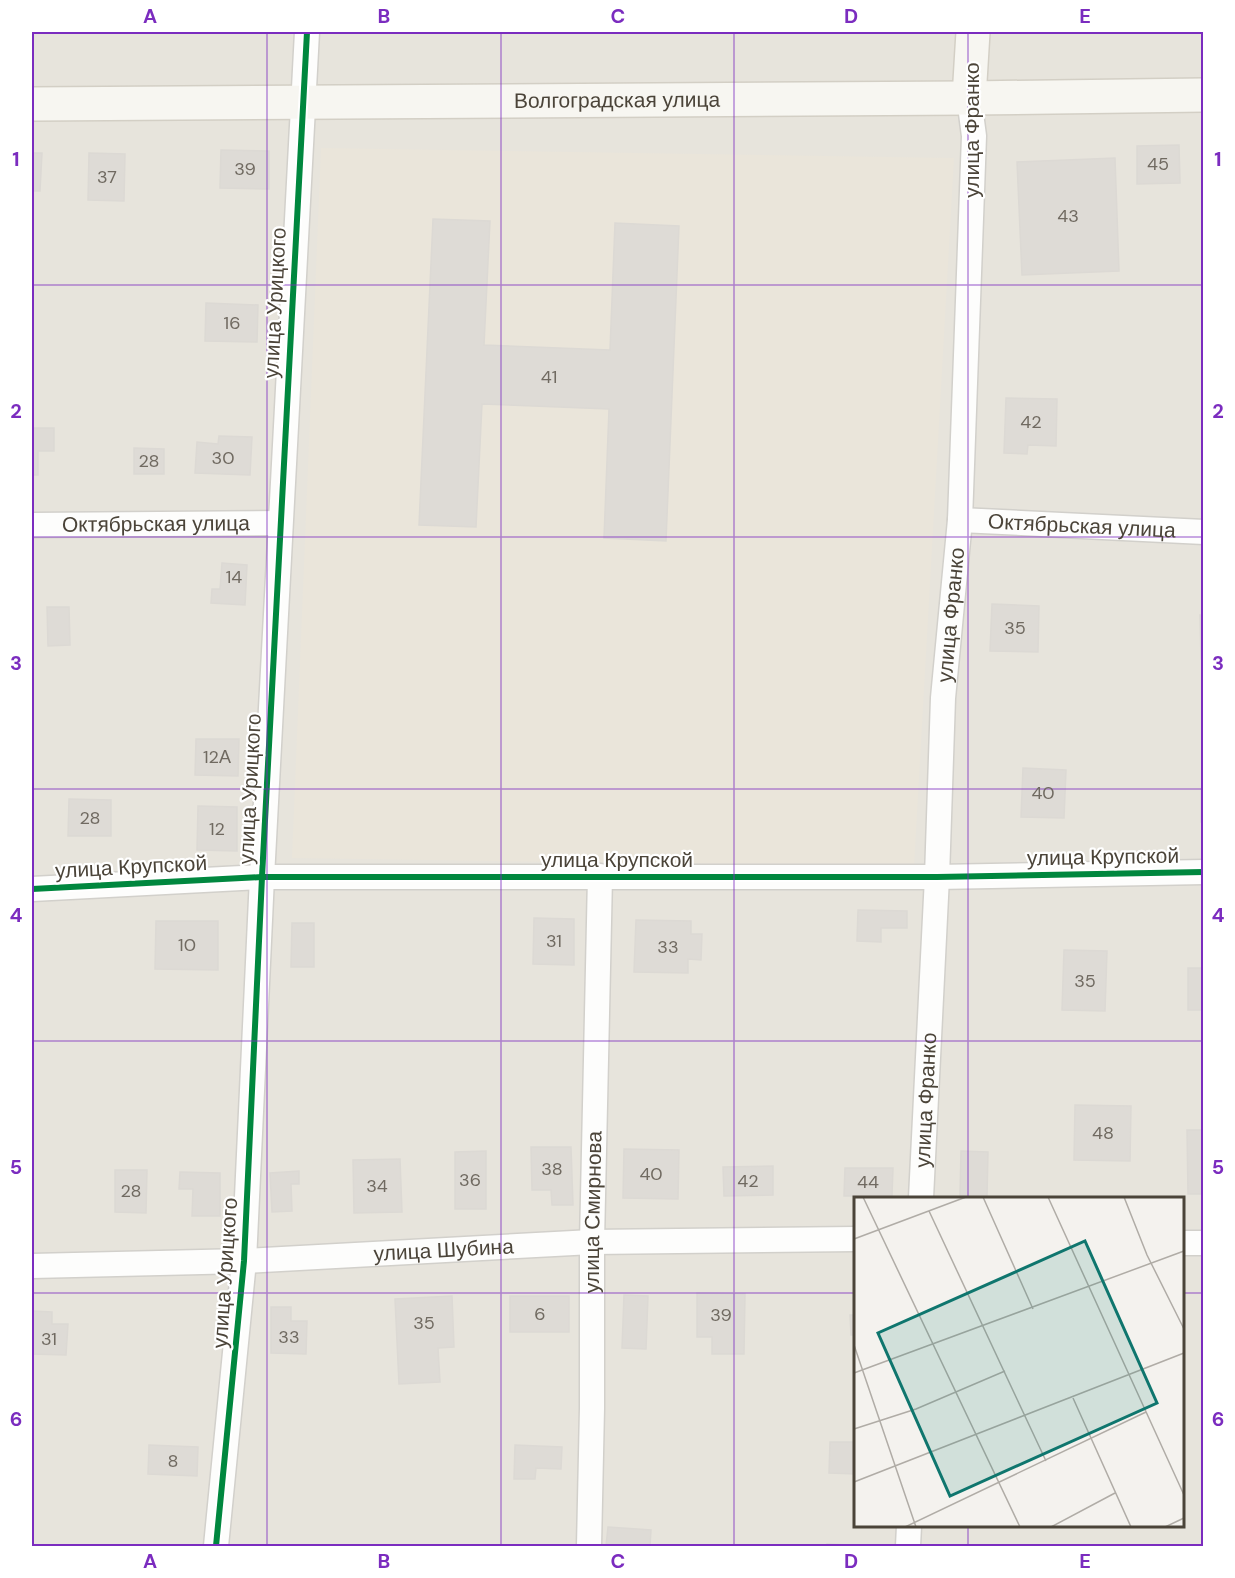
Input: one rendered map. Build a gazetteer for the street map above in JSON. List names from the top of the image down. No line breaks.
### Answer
{"streets":{"street":["Волгоградская улица","улица Франко","улица Урицкого","Октябрьская улица","улица Крупской","улица Смирнова","улица Шубина"]},"crossings":[["Волгоградская улица","улица Франко"],["Волгоградская улица","улица Урицкого"],["улица Франко","Октябрьская улица"],["улица Франко","улица Крупской"],["улица Урицкого","Октябрьская улица"],["улица Урицкого","улица Крупской"],["улица Урицкого","улица Шубина"],["улица Крупской","улица Смирнова"],["улица Смирнова","улица Шубина"]],"house_numbers":["45","39","37","43","16","41","42","30","28","14","35","12А","40","28","12","31","10","33","35","48","38","40","36","42","44","34","28","6","39","35","33","31","8"],"grid":{"columns":["A","B","C","D","E"],"rows":["1","2","3","4","5","6"]}}
